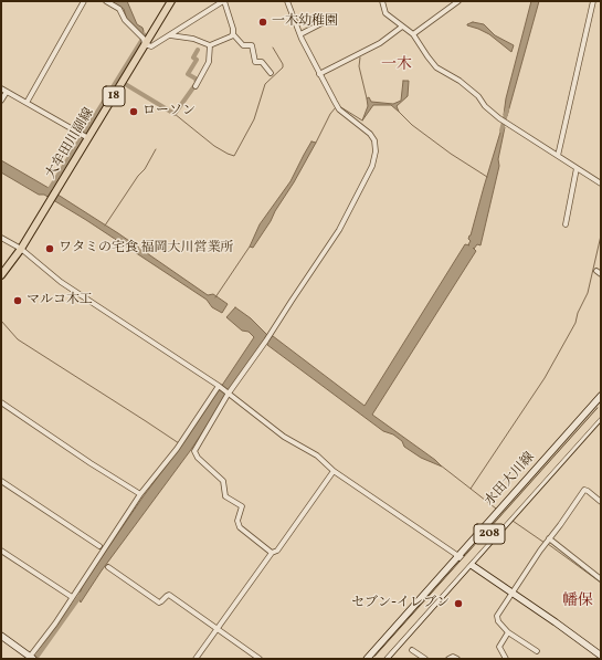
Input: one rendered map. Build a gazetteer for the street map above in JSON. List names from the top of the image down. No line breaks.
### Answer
{"streets":{"highway":["208"],"main road":["18","大牟田川副線","水田大川線"]},"crossings":[["水田大川線","208"]],"districts":["一木","幡保"],"places":["一木幼稚園","ローソン","ワタミの宅食 福岡大川営業所","マルコ木工","セブン-イレブン"]}
